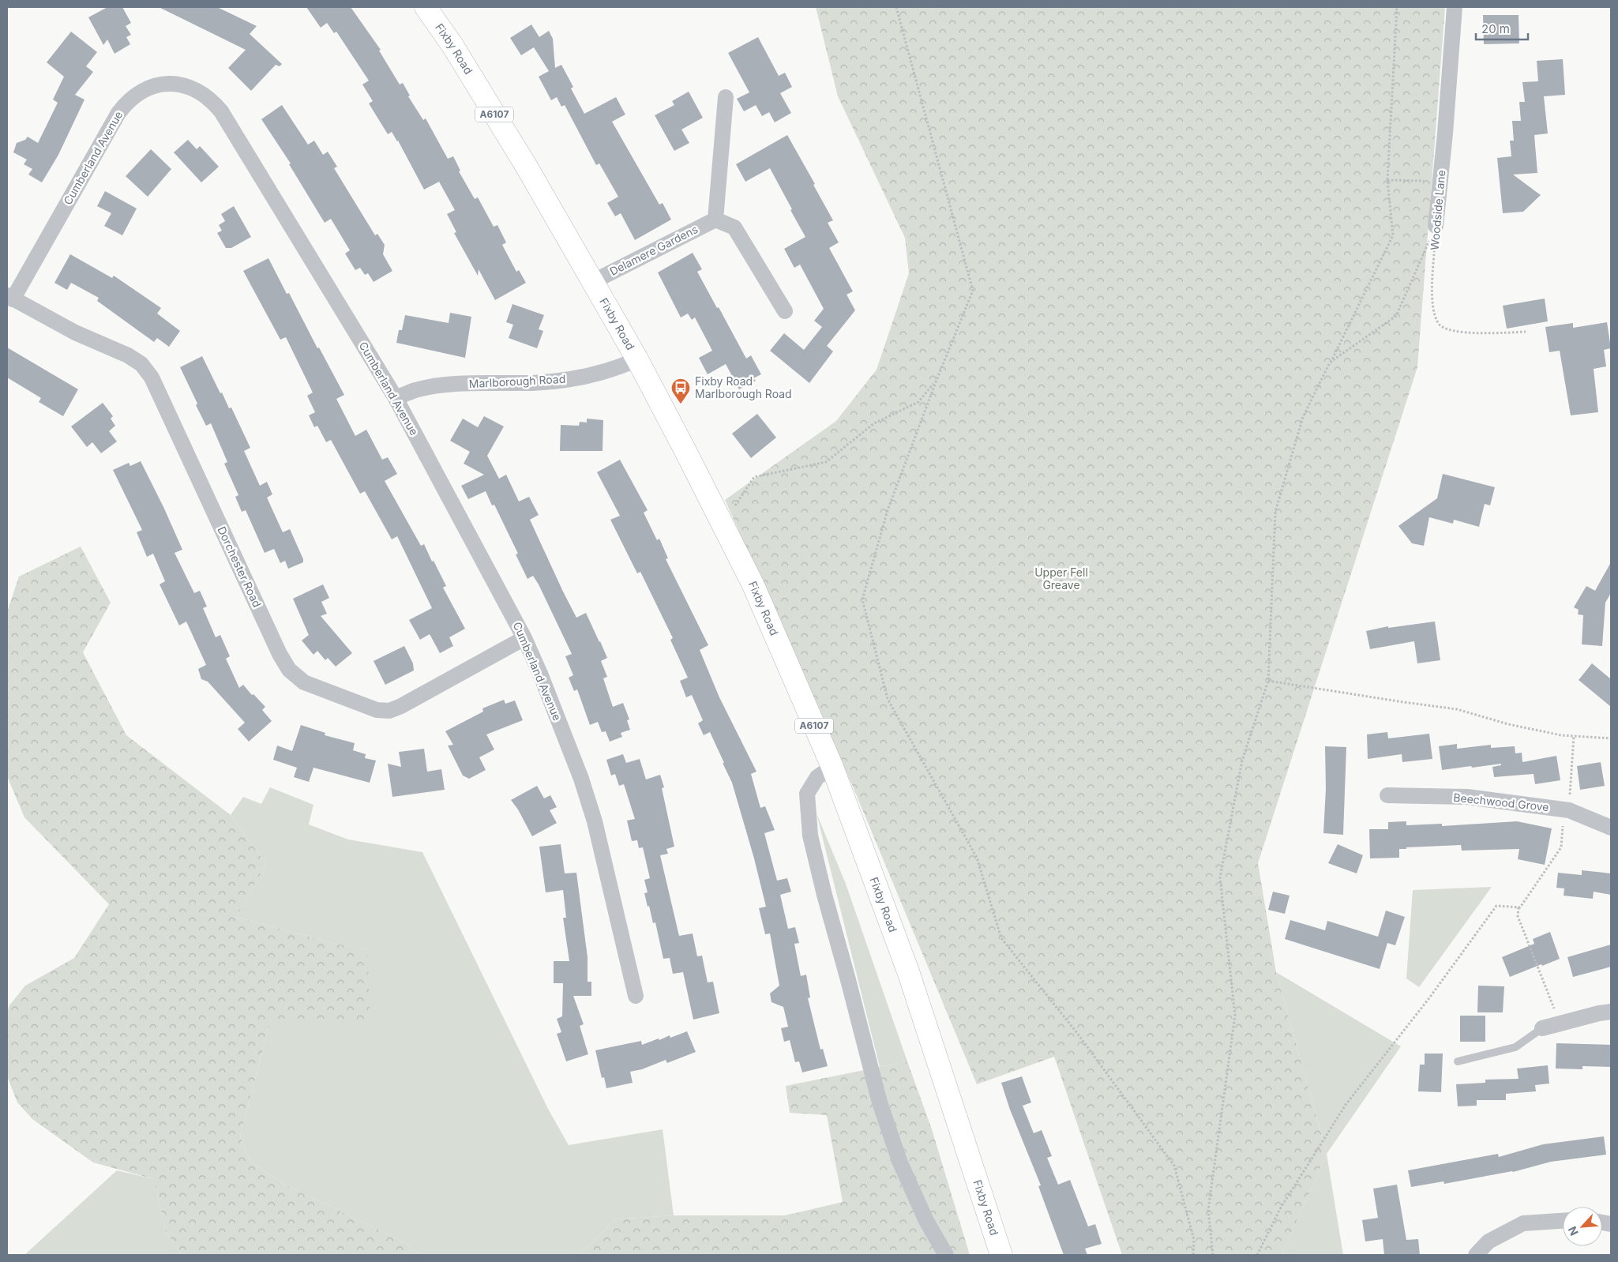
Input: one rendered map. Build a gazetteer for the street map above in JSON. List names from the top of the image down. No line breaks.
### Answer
{"streets":{"main road":["Fixby Road","A6107"],"street":["Cumberland Avenue","Woodside Lane","Delamere Gardens","Marlborough Road","Dorchester Road","Beechwood Grove"]},"crossings":[["Fixby Road","Delamere Gardens"],["Fixby Road","Marlborough Road"],["Cumberland Avenue","Marlborough Road"],["Cumberland Avenue","Dorchester Road"]],"parks":["Upper Fell Greave"],"places":{"bus stop":["Fixby Road Marlborough Road"]},"scale_bar":"20 m","north":"bottom left"}
